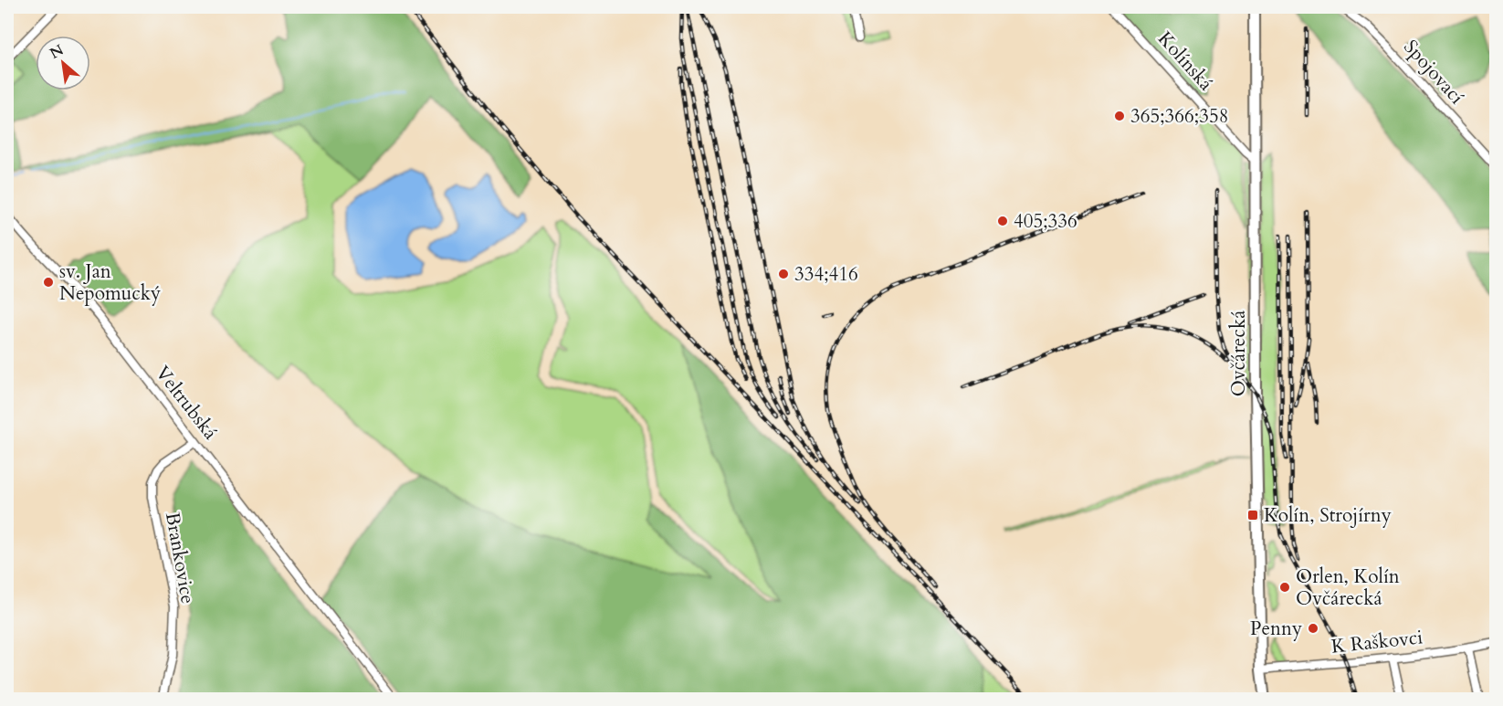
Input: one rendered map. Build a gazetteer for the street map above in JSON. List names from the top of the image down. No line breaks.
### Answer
{"streets":{"main road":["Ovčárecká"],"street":["Kolínská","Spojovací","Veltrubská","Brankovice","K Raškovci"]},"crossings":[["Kolínská","Ovčárecká"],["Ovčárecká","K Raškovci"],["Veltrubská","Brankovice"]],"places":{"other":["365;366;358","405;336","334;416","sv. Jan Nepomucký","Orlen, Kolín Ovčárecká","Penny"],"transit":["Kolín, Strojírny"]},"north":"top left"}
